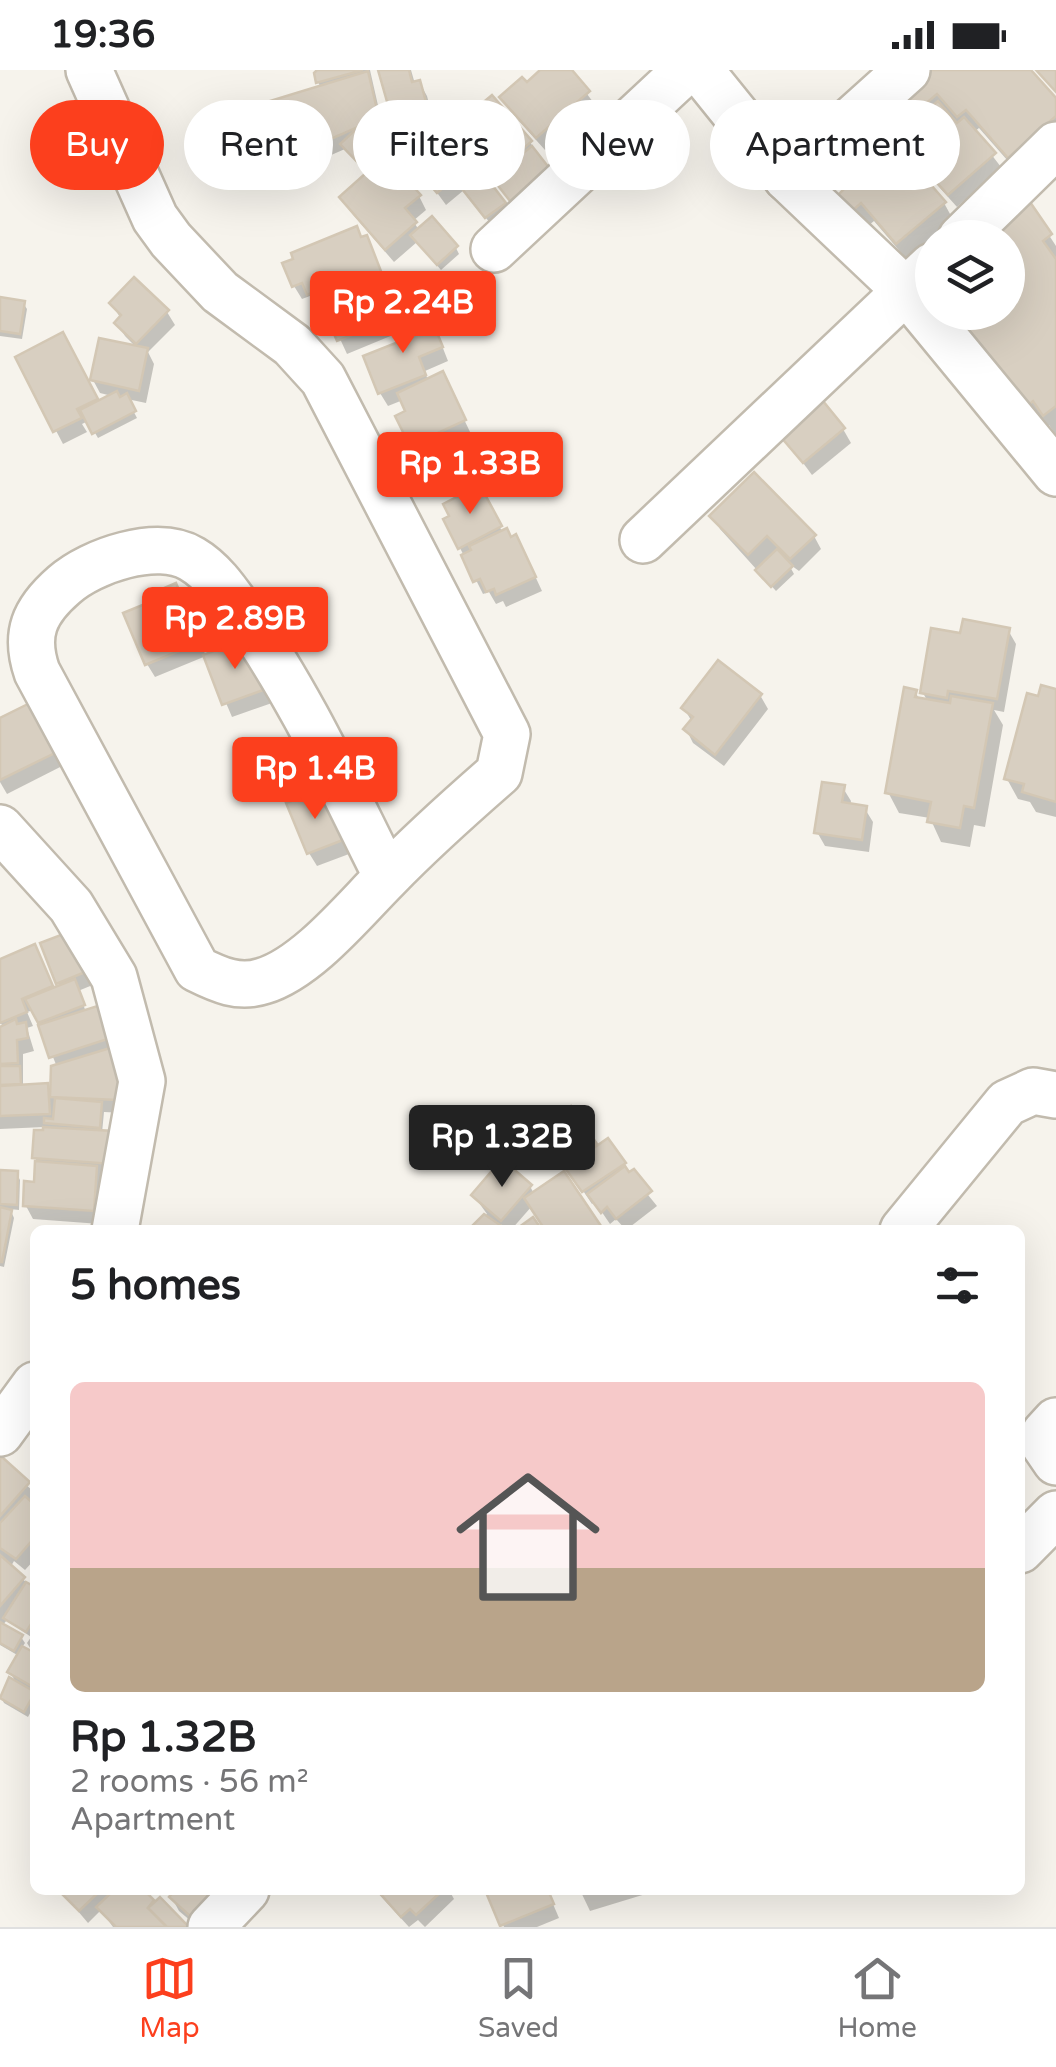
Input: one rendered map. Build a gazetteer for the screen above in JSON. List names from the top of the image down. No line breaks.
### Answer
{"page":{"status":"19:36","chip":["Buy","Rent","Filters","New","Apartment"],"price":["Rp 2.24B","Rp 1.33B","Rp 2.89B","Rp 1.4B","Rp 1.32B"],"heading":"5 homes","list":[{"name":"Rp 1.32B","note":"2 rooms · 56 m² · Apartment"}],"tabs":["Map","Saved","Home"]}}
